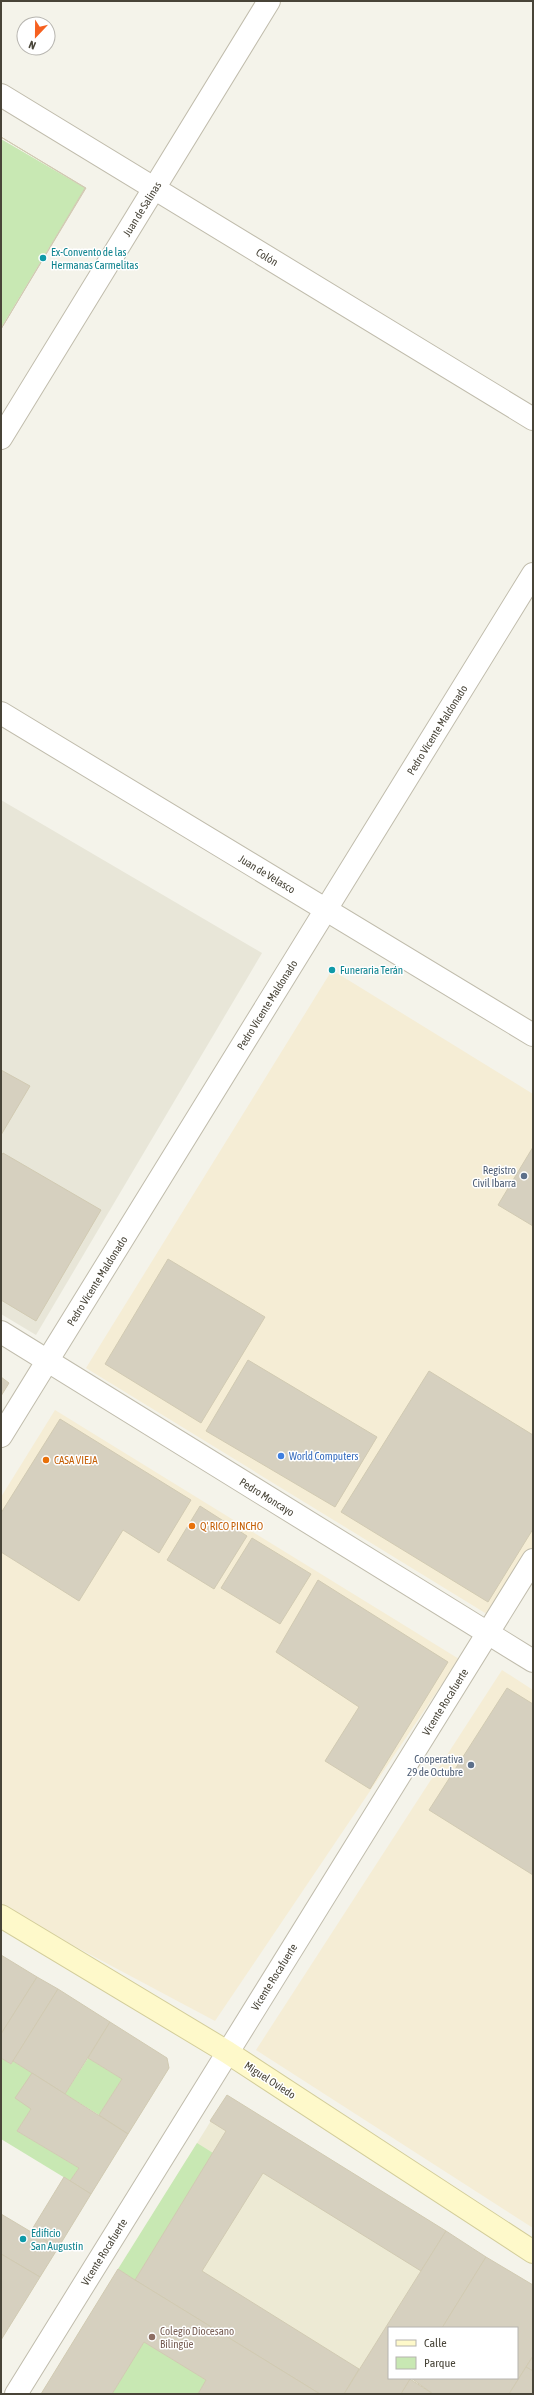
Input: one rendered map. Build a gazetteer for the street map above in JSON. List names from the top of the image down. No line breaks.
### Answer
{"streets":{"street":["Juan de Salinas","Colón","Pedro Vicente Maldonado","Juan de Velasco","Pedro Moncayo","Vicente Rocafuerte","Miguel Oviedo"]},"crossings":[["Juan de Salinas","Colón"],["Pedro Vicente Maldonado","Juan de Velasco"],["Pedro Vicente Maldonado","Pedro Moncayo"],["Pedro Moncayo","Vicente Rocafuerte"],["Vicente Rocafuerte","Miguel Oviedo"]],"places":["Ex-Convento de las Hermanas Carmelitas","Funeraria Terán","Registro Civil Ibarra","World Computers","CASA VIEJA","Q' RICO PINCHO","Cooperativa 29 de Octubre","Edificio San Augustín","Colegio Diocesano Bilingüe"],"legend":["Calle","Parque"],"north":"bottom"}
